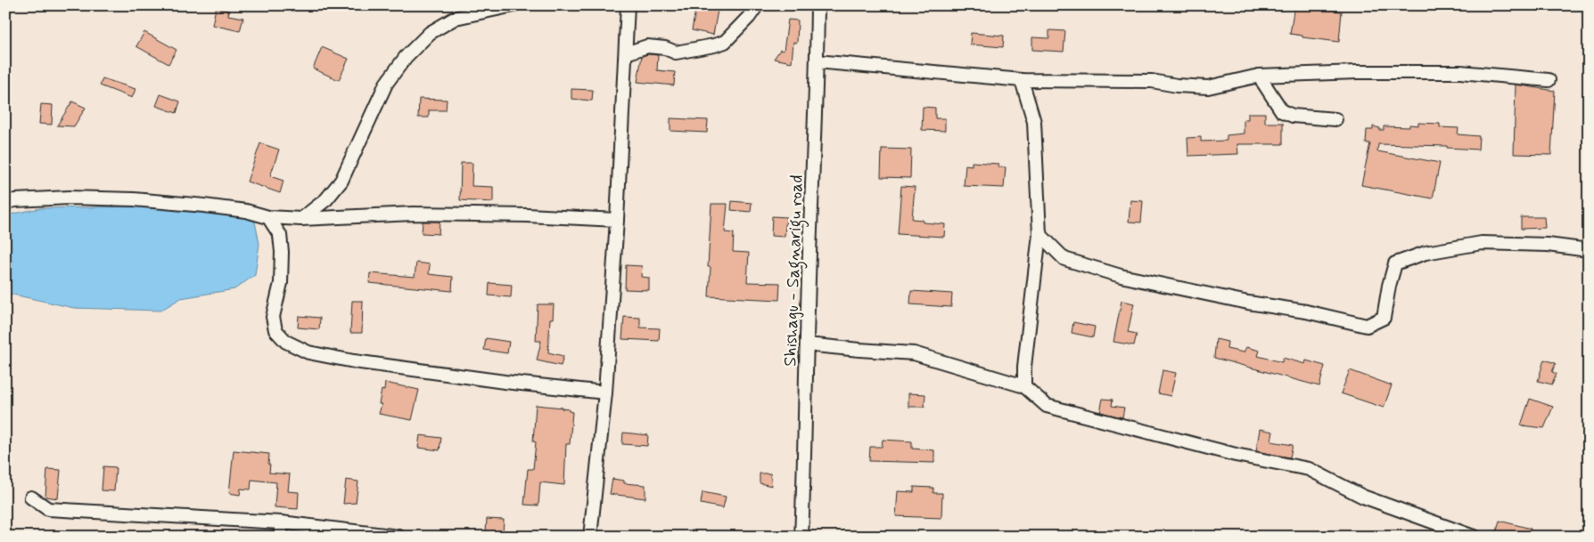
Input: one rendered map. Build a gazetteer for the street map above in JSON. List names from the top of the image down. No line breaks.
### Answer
{"streets":{"street":["Shishagu - Sagnarigu road"]}}
